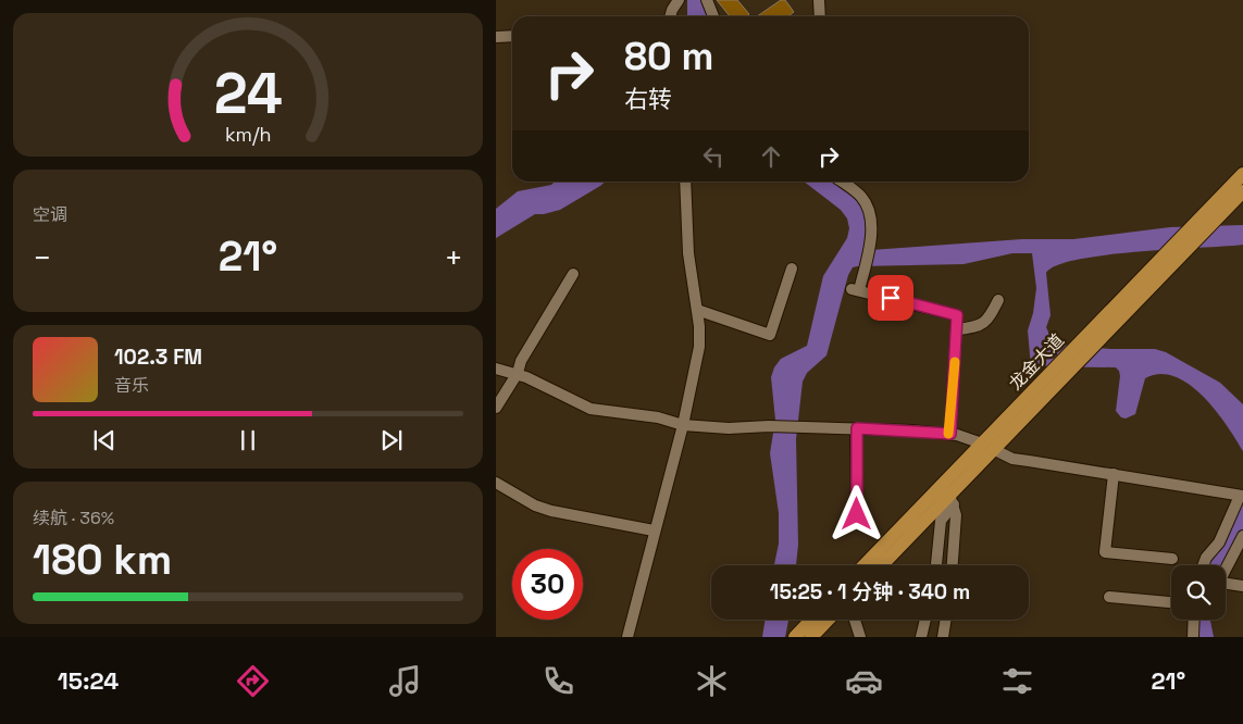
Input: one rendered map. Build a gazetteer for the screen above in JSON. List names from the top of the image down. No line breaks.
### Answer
{"streets":{"main road":["龙金大道"]},"page":{"turn":["80 m","右转"],"tile":["空调",["续航 · 36%","180 km"]],"heat":["−","21°","+"],"song":["102.3 FM","音乐"],"limit":"30","trip":"15:25 · 1 分钟 · 340 m","tabs":["15:24","21°"],"gauge":["24","km/h"]}}
